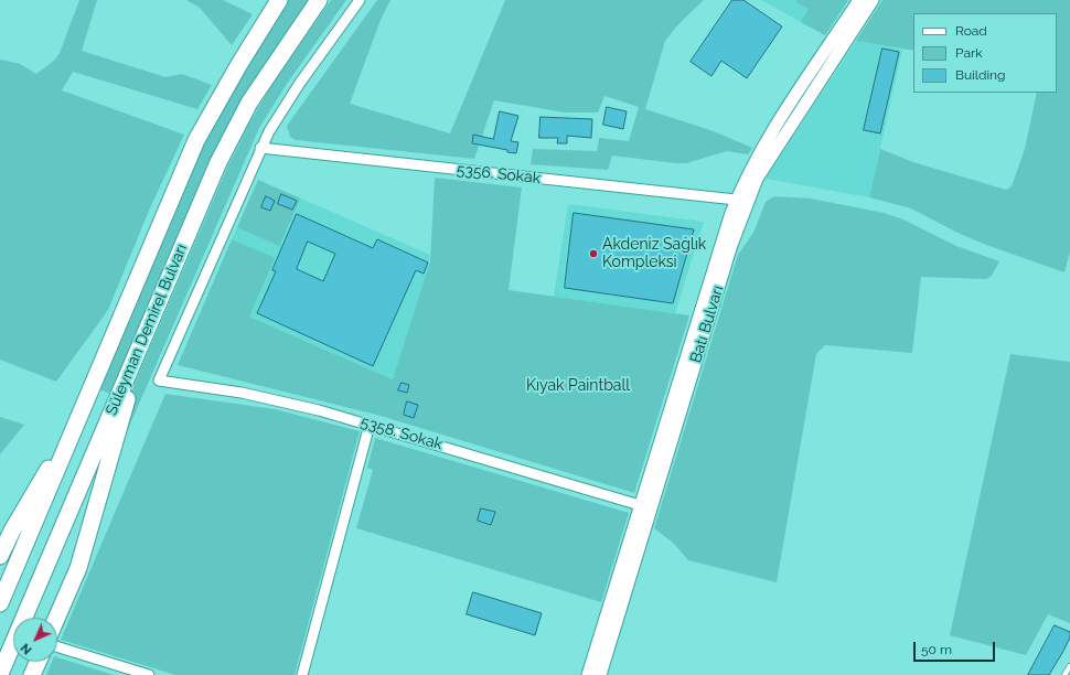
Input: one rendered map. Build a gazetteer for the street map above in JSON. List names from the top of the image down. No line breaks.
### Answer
{"streets":{"highway":["Süleyman Demirel Bulvarı"],"street":["5356. Sokak","Batı Bulvarı","5358. Sokak"]},"crossings":[["5356. Sokak","Batı Bulvarı"],["5356. Sokak","5358. Sokak"],["Batı Bulvarı","5358. Sokak"]],"parks":["Kıyak Paintball"],"places":["Akdeniz Sağlık Kompleksi"],"legend":["Road","Park","Building"],"scale_bar":"50 m","north":"bottom left"}
